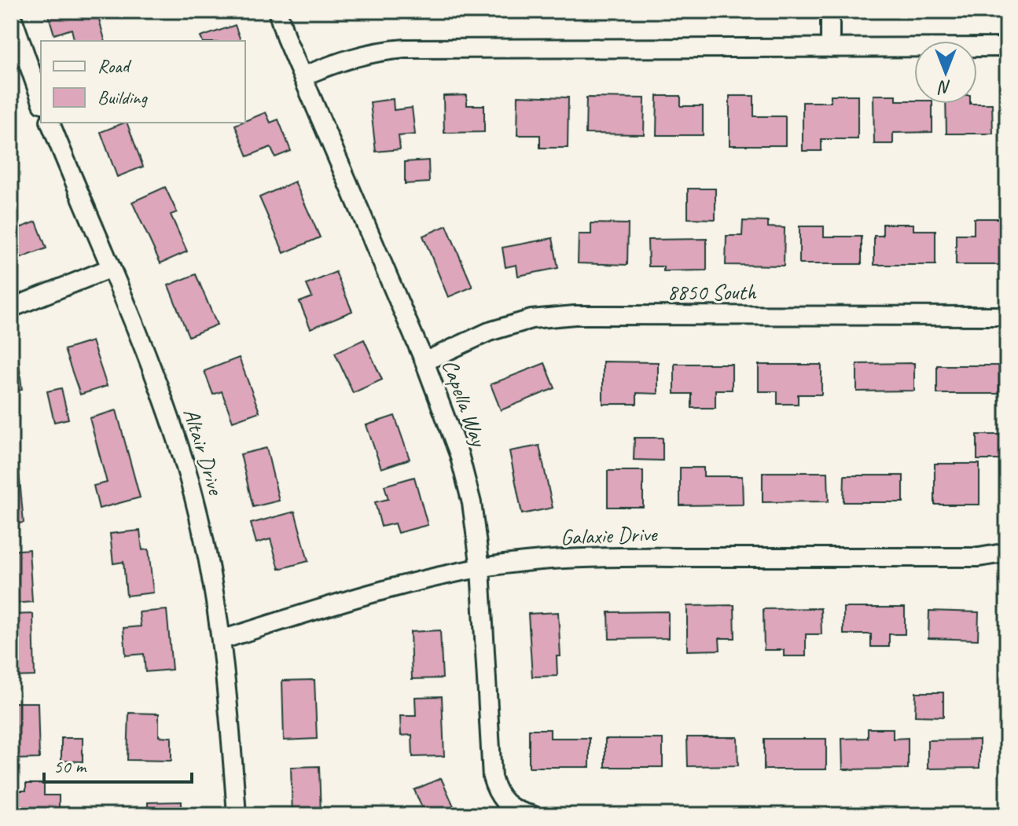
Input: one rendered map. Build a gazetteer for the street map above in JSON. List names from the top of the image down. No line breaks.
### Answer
{"streets":{"street":["8850 South","Capella Way","Altair Drive","Galaxie Drive"]},"crossings":[["8850 South","Capella Way"],["Capella Way","Galaxie Drive"],["Altair Drive","Galaxie Drive"]],"legend":["Road","Building"],"scale_bar":"50 m","north":"bottom"}
